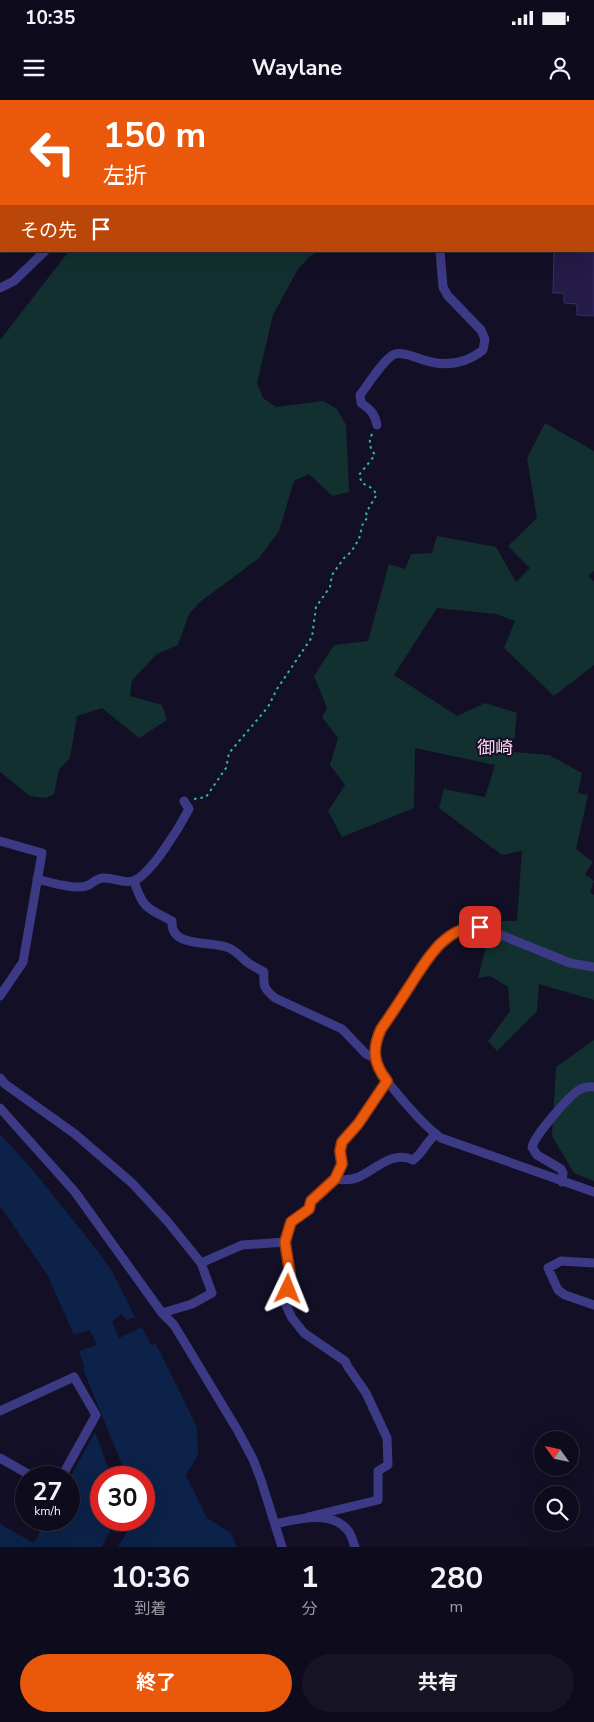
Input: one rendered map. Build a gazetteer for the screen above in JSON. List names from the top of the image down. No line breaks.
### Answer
{"districts":["御崎"],"north":"top left","page":{"status":"10:35","header":"Waylane","turn":["150 m","左折"],"then":"その先","speed":"27 km/h","limit":"30","eta":["10:36","到着","1","分","280","m"],"buttons":["終了","共有"]}}
